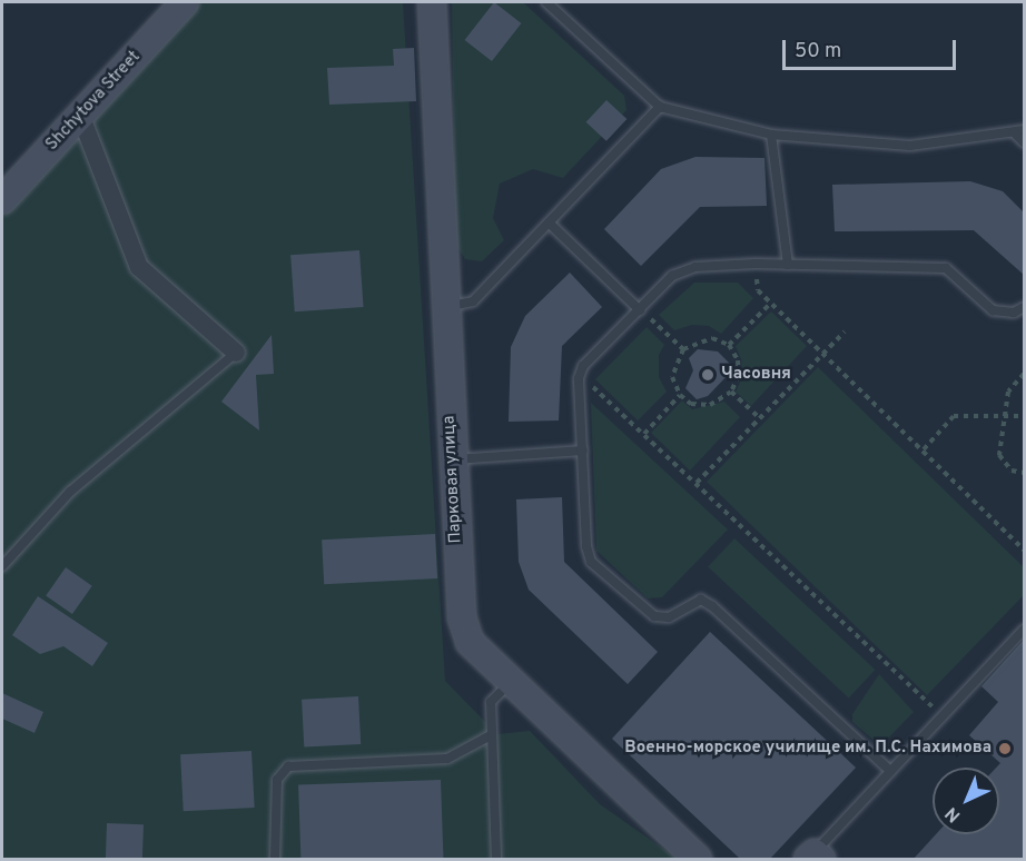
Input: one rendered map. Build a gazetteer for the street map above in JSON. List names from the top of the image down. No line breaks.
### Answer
{"streets":{"street":["Shchytova Street","Парковая улица"]},"places":["Часовня","Военно-морское училище им. П.С. Нахимова"],"scale_bar":"50 m","north":"bottom left"}
